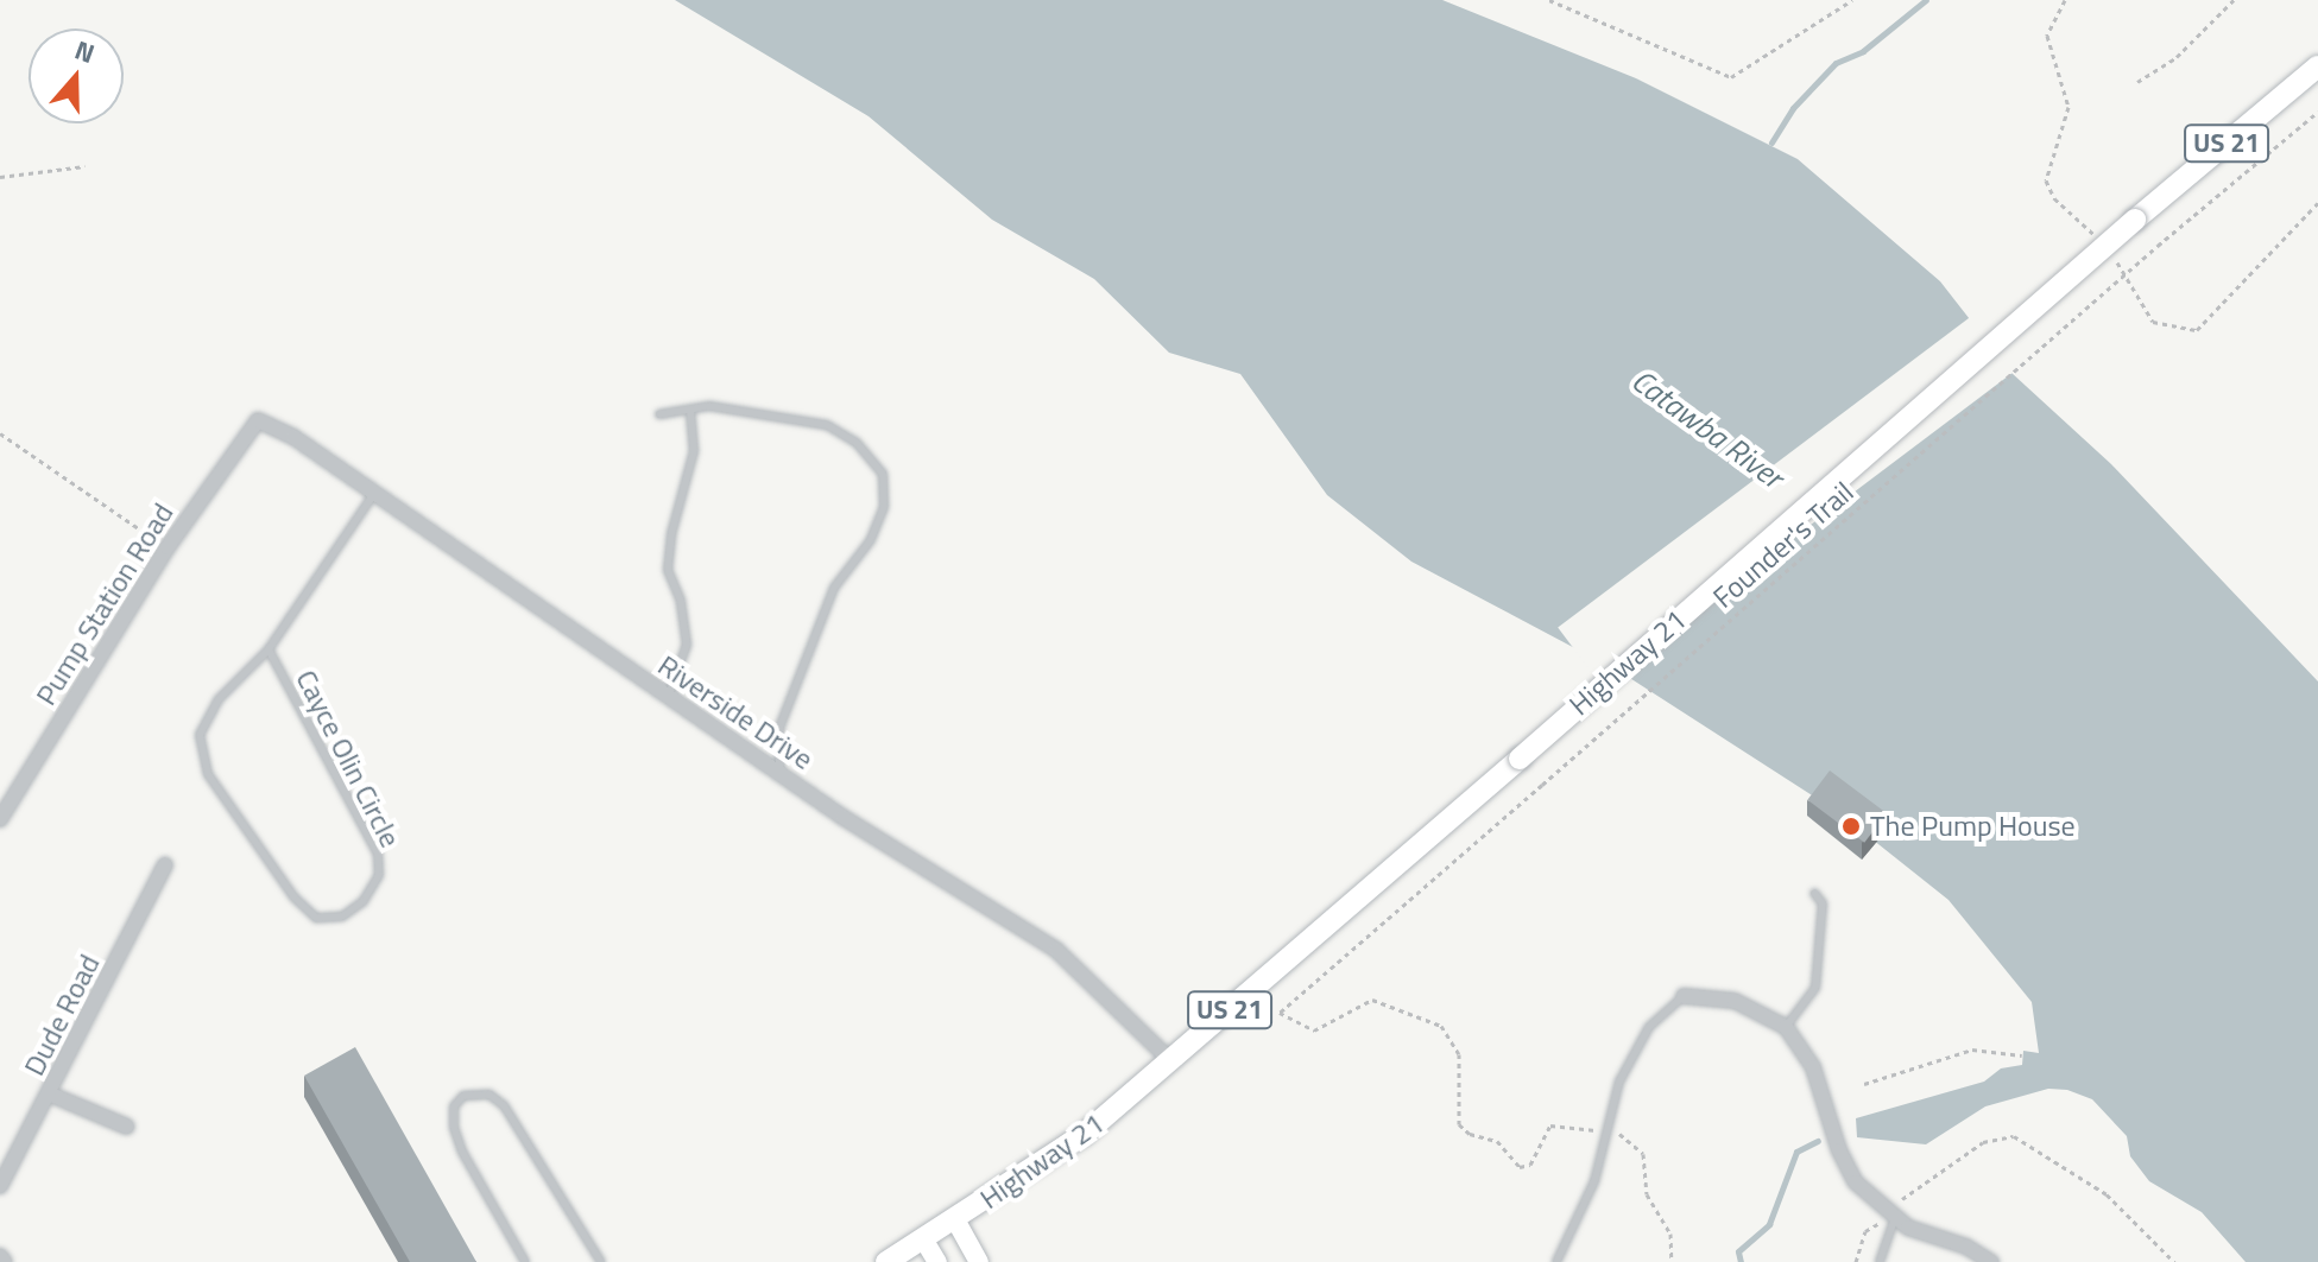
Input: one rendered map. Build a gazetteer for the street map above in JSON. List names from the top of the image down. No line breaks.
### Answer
{"streets":{"main road":["US 21","Highway 21"],"street":["Pump Station Road","Riverside Drive","Dude Road"],"lane":["Cayce Olin Circle"],"path":["Founder's Trail"]},"crossings":[["US 21","Highway 21"],["Pump Station Road","Riverside Drive"],["Highway 21","Riverside Drive"],["Riverside Drive","Cayce Olin Circle"]],"water":["Catawba River"],"places":["The Pump House"],"north":"top"}
